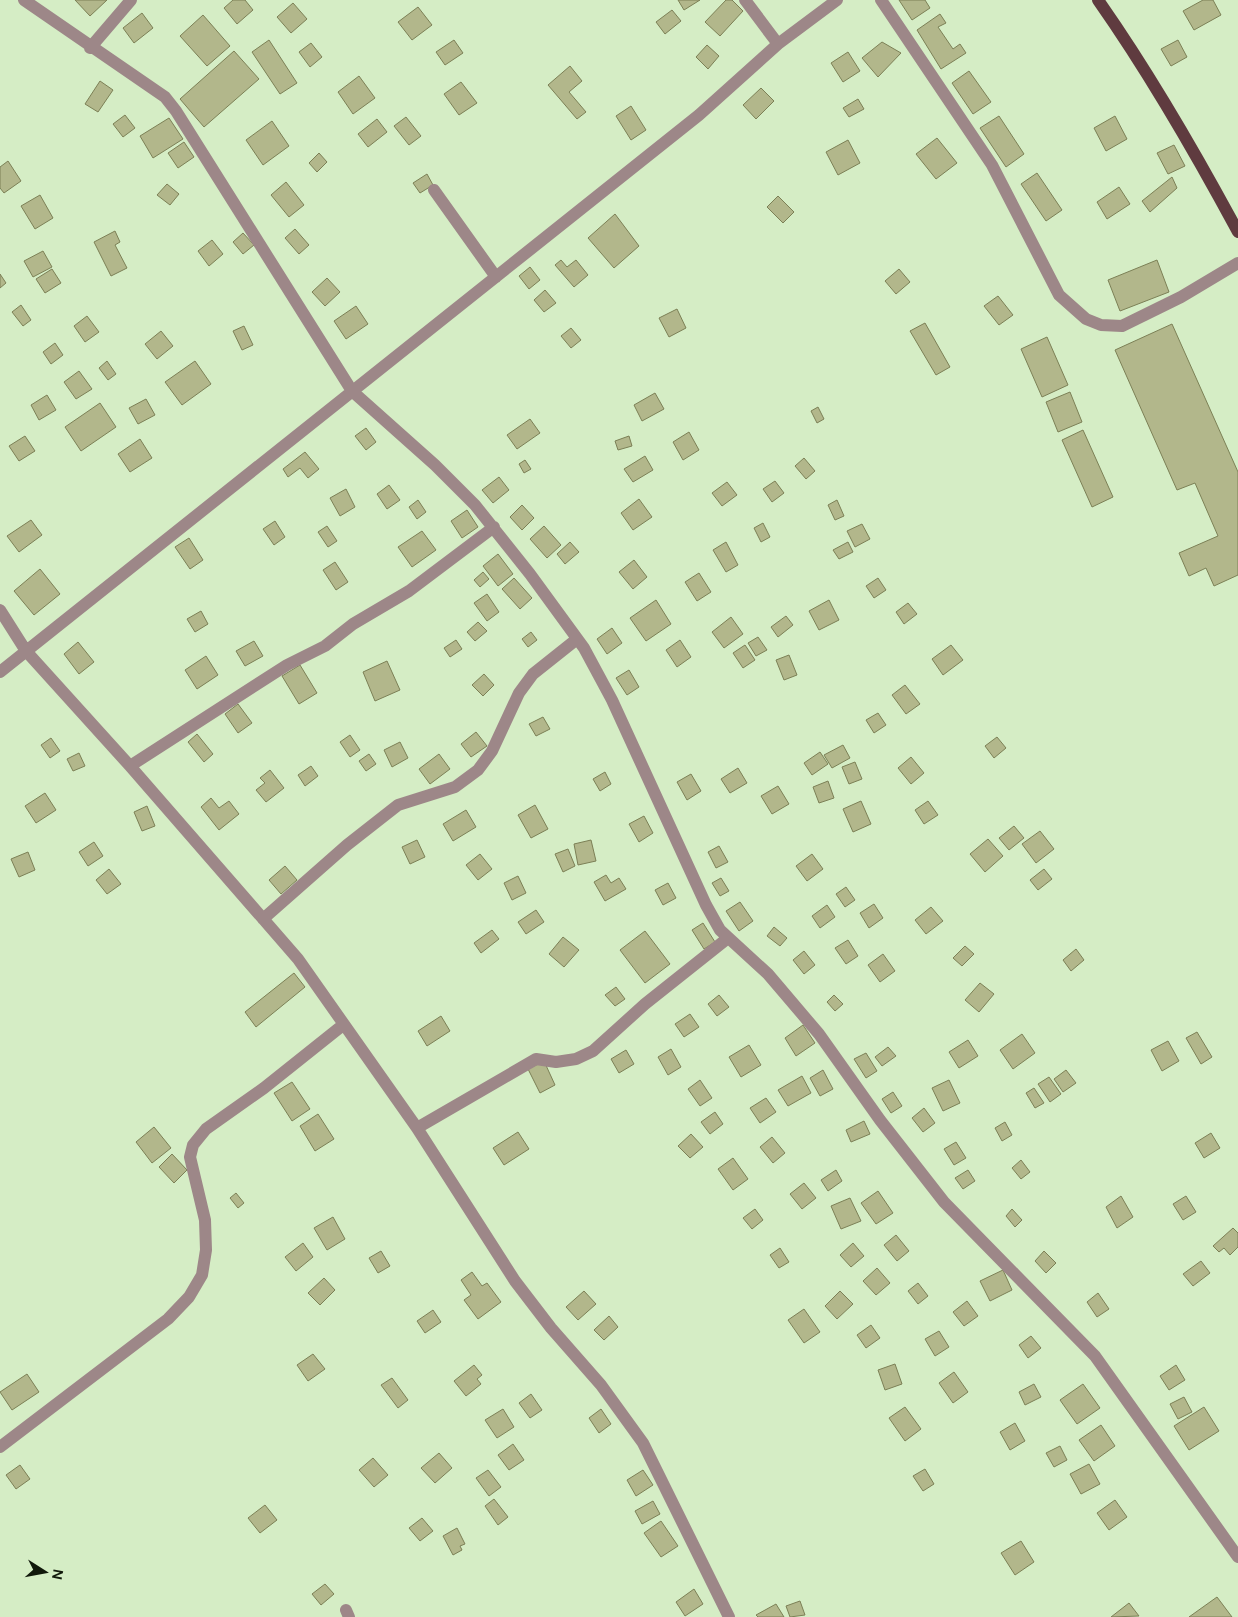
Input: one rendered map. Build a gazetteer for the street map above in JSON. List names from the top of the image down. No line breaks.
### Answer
{"north":"right"}
